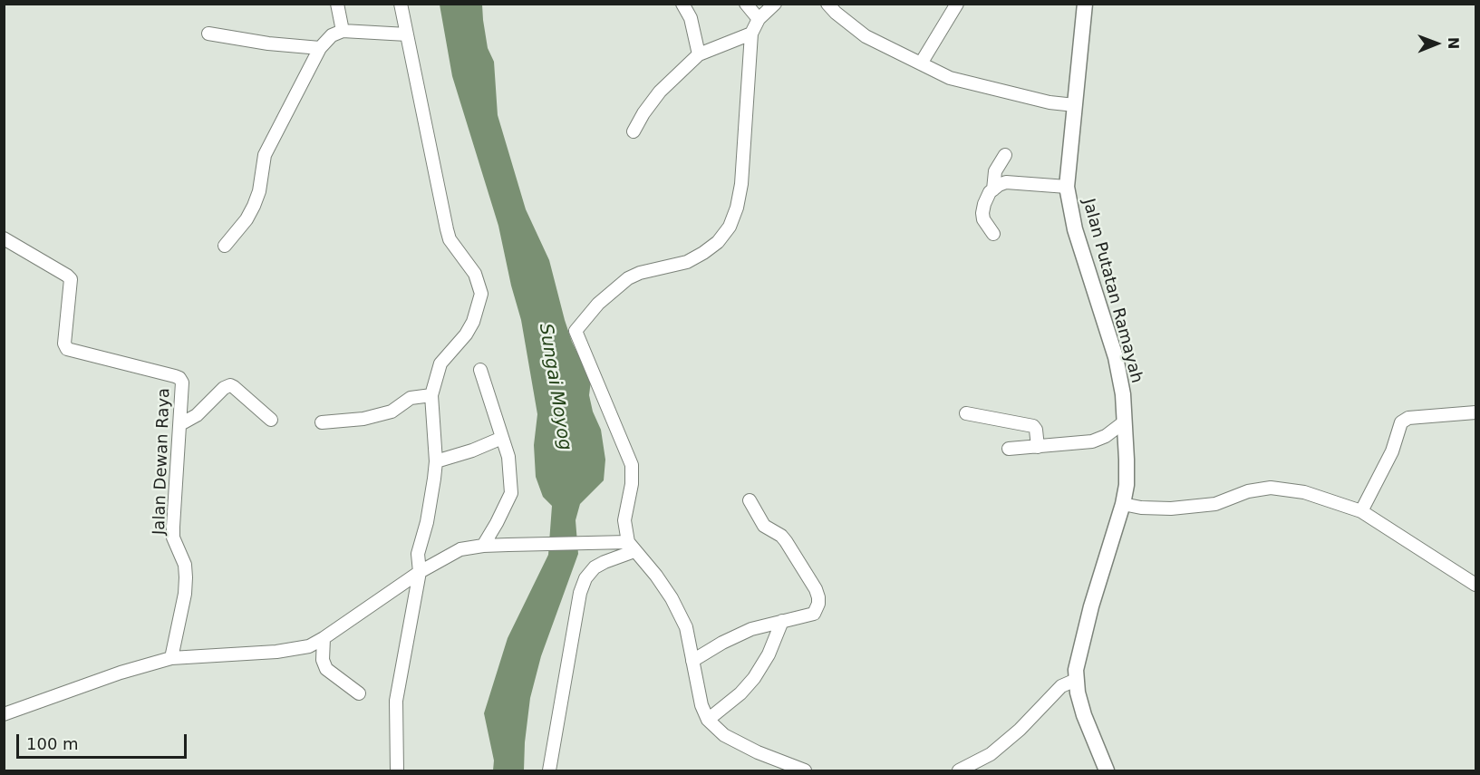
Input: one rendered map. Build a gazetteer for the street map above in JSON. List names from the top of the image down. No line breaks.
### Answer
{"streets":{"main road":["Jalan Putatan Ramayah"],"street":["Jalan Dewan Raya"]},"water":["Sungai Moyog"],"scale_bar":"100 m","north":"right"}
